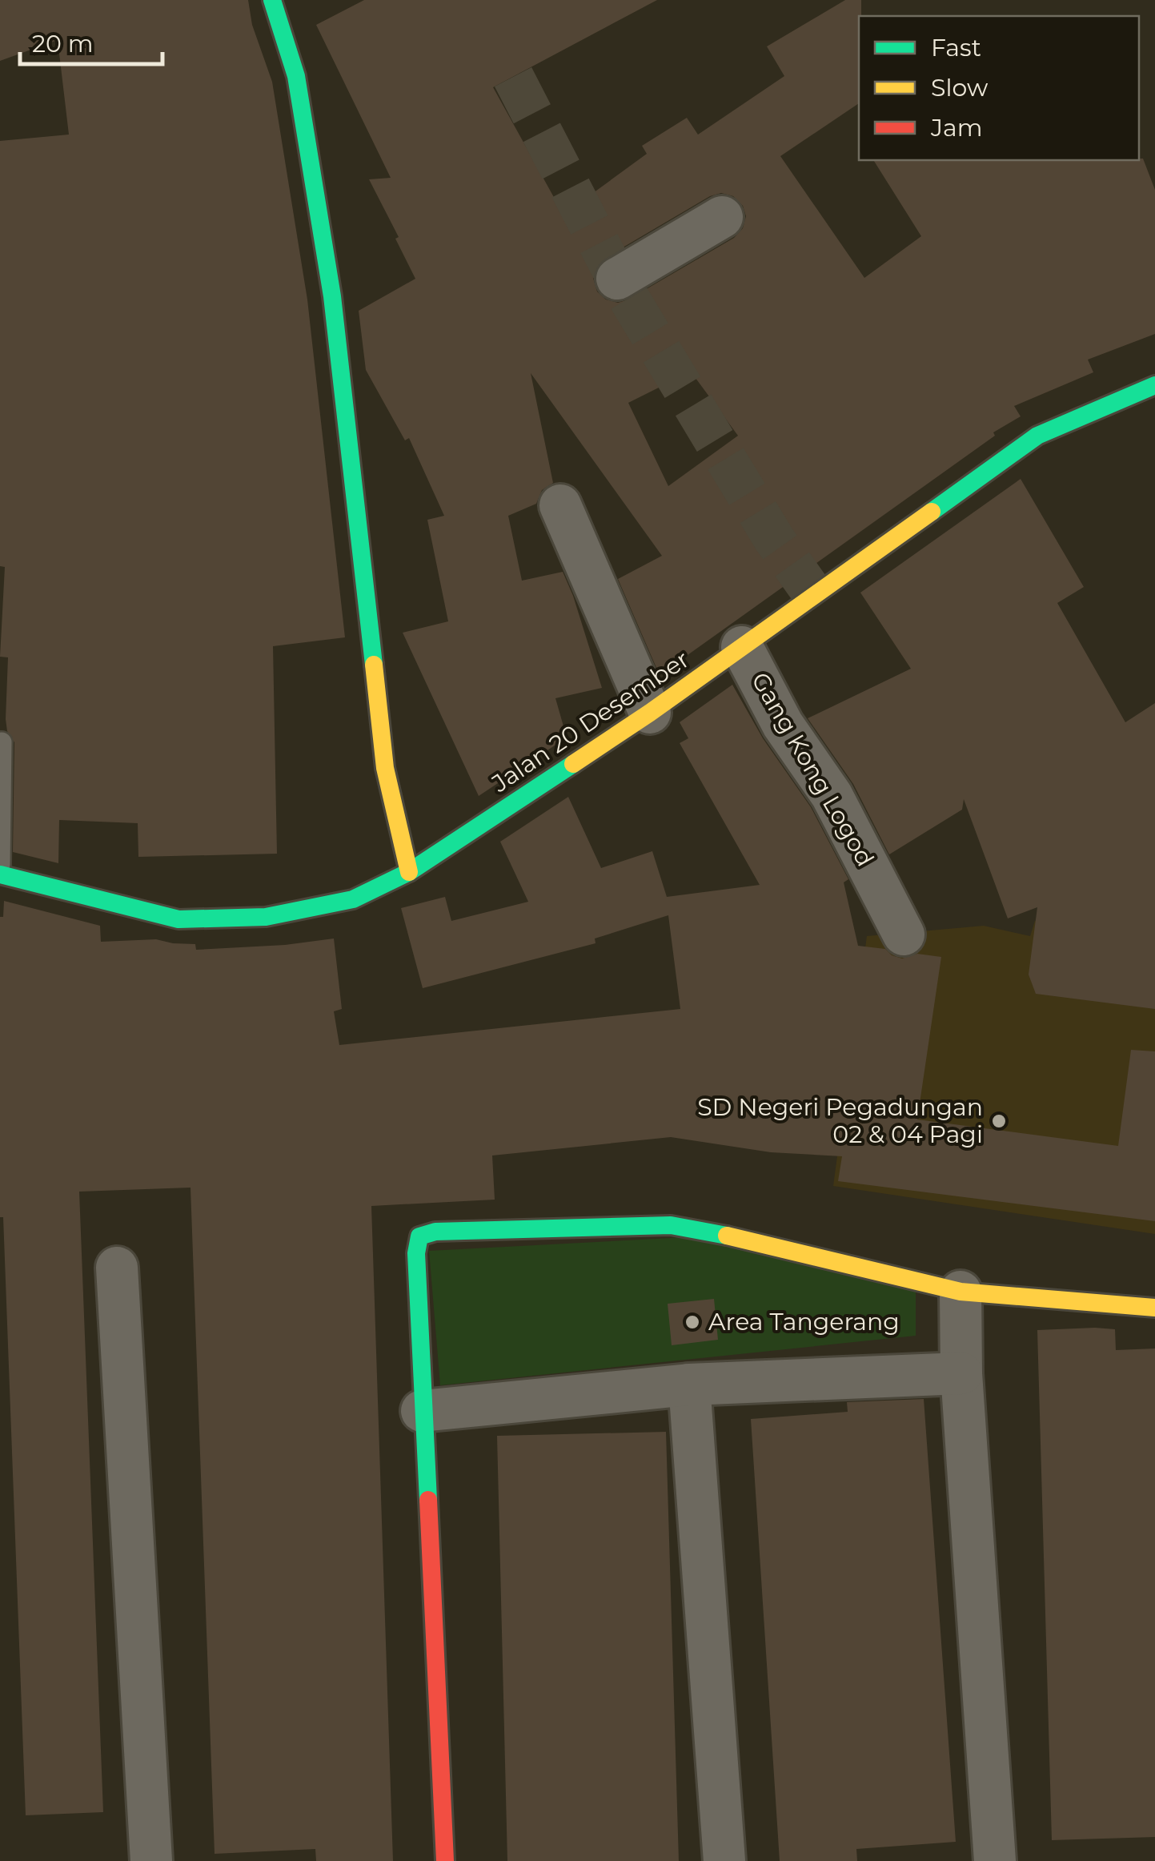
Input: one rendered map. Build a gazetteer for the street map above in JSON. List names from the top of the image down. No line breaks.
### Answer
{"streets":{"street":["Jalan 20 Desember","Gang Kong Logod"]},"crossings":[["Jalan 20 Desember","Gang Kong Logod"]],"places":["SD Negeri Pegadungan 02 & 04 Pagi","Area Tangerang"],"legend":["Fast","Slow","Jam"],"scale_bar":"20 m"}
